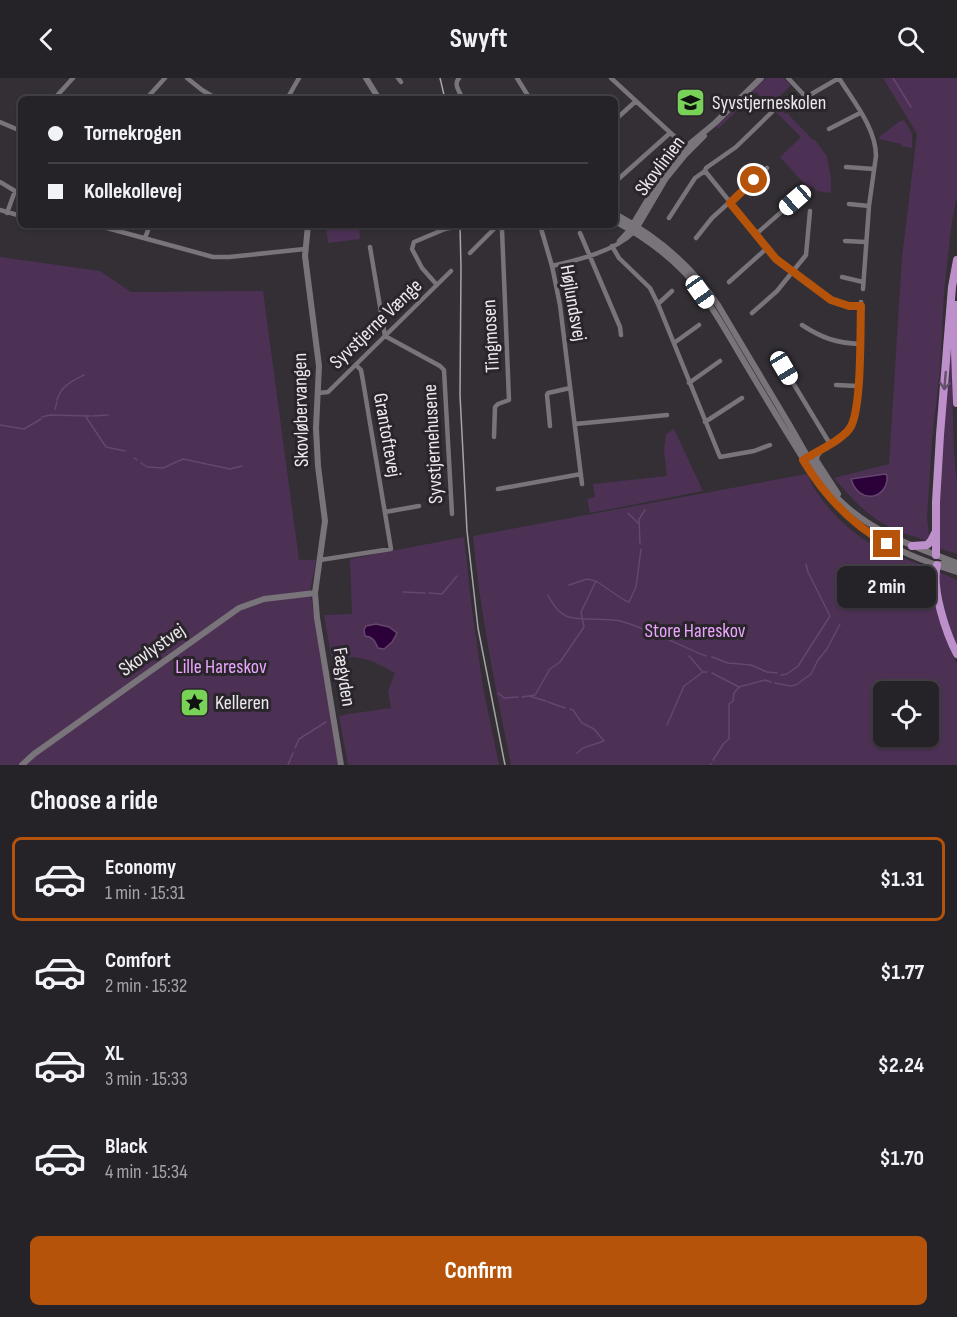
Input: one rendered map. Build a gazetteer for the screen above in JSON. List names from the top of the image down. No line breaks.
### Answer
{"streets":{"street":["Skovlinien","Højlundsvej","Syvstjerne Vænge","Tingmosen","Skovløbervangen","Grantoftevej","Syvstjernehusene","Skovlystvej","Fægyden"]},"crossings":[["Syvstjerne Vænge","Skovløbervangen"],["Syvstjerne Vænge","Grantoftevej"],["Syvstjerne Vænge","Syvstjernehusene"],["Skovløbervangen","Grantoftevej"],["Skovløbervangen","Skovlystvej"],["Skovløbervangen","Fægyden"],["Skovlystvej","Fægyden"]],"parks":["Store Hareskov","Lille Hareskov"],"places":{"school or university":["Syvstjerneskolen"],"place":["Kelleren"]},"page":{"header":"Swyft","banner":["Tornekrogen","Kollekollevej"],"bubble":"2 min","heading":"Choose a ride","list":[{"name":"Economy","note":"1 min · 15:31","value":"$1.31"},{"name":"Comfort","note":"2 min · 15:32","value":"$1.77"},{"name":"XL","note":"3 min · 15:33","value":"$2.24"},{"name":"Black","note":"4 min · 15:34","value":"$1.70"}],"buttons":"Confirm"}}
